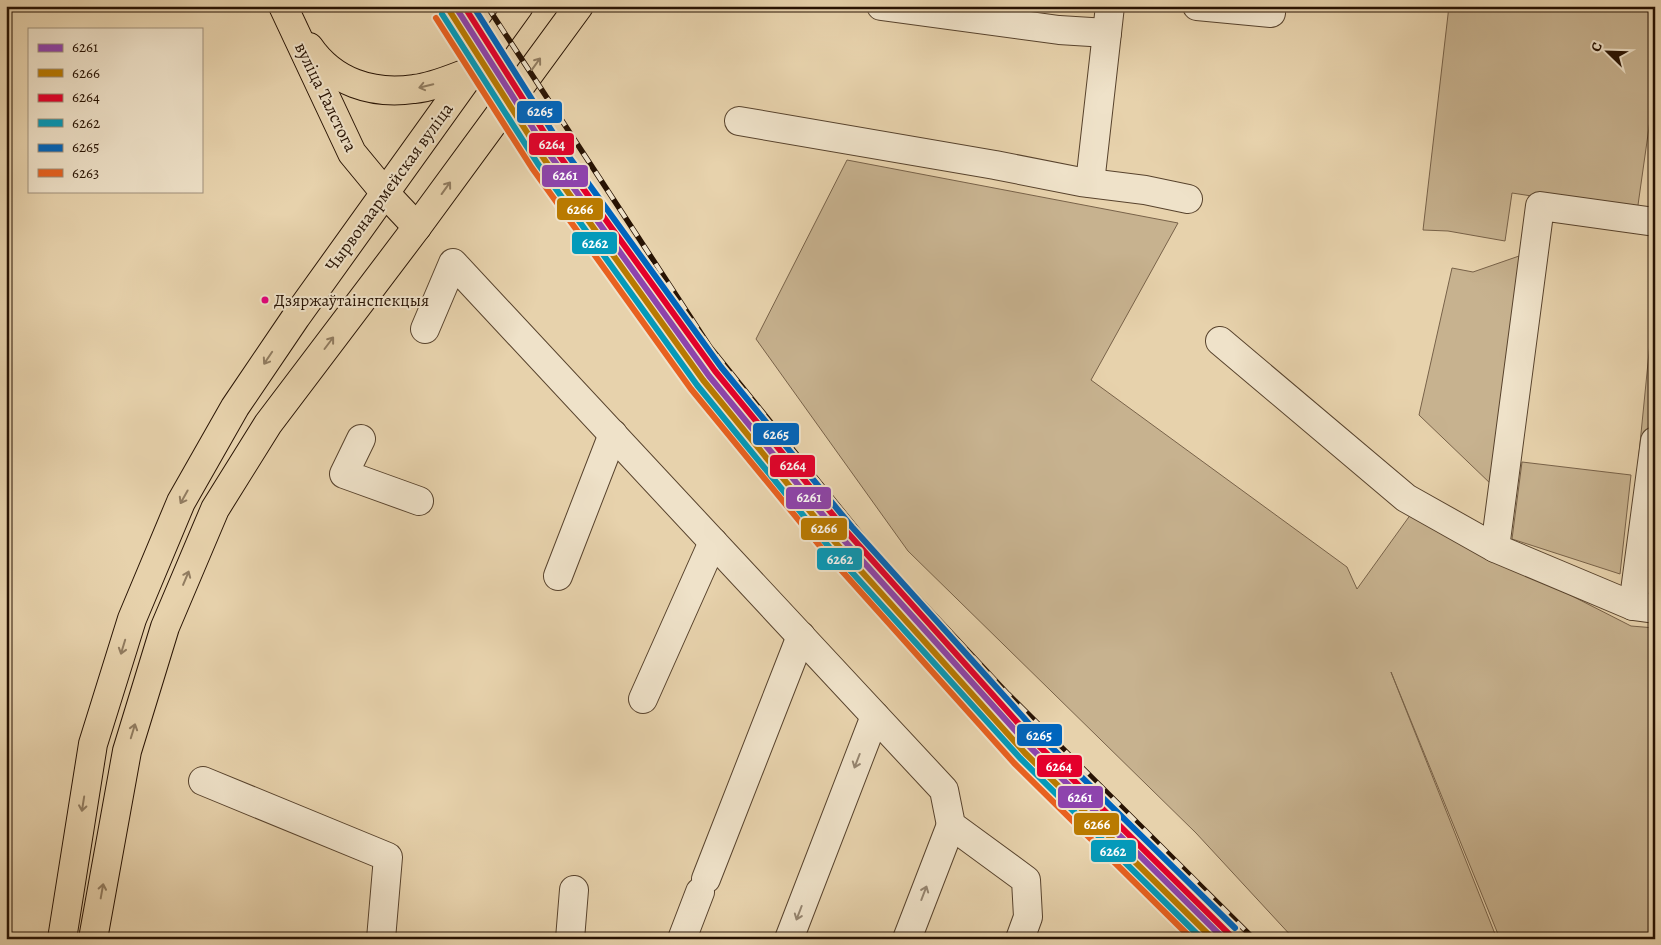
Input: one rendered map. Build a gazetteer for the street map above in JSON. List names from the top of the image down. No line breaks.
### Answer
{"streets":{"main road":["вуліца Талстога","Чырвонаармейская вуліца"]},"crossings":[["вуліца Талстога","Чырвонаармейская вуліца"]],"places":["Дзяржаўтаінспекцыя"],"lines":["transit line 6261","transit line 6264","transit line 6265","transit line 6266","transit line 6262","transit line 6263"],"legend":["6261","6266","6264","6262","6265","6263"],"north":"top left"}
